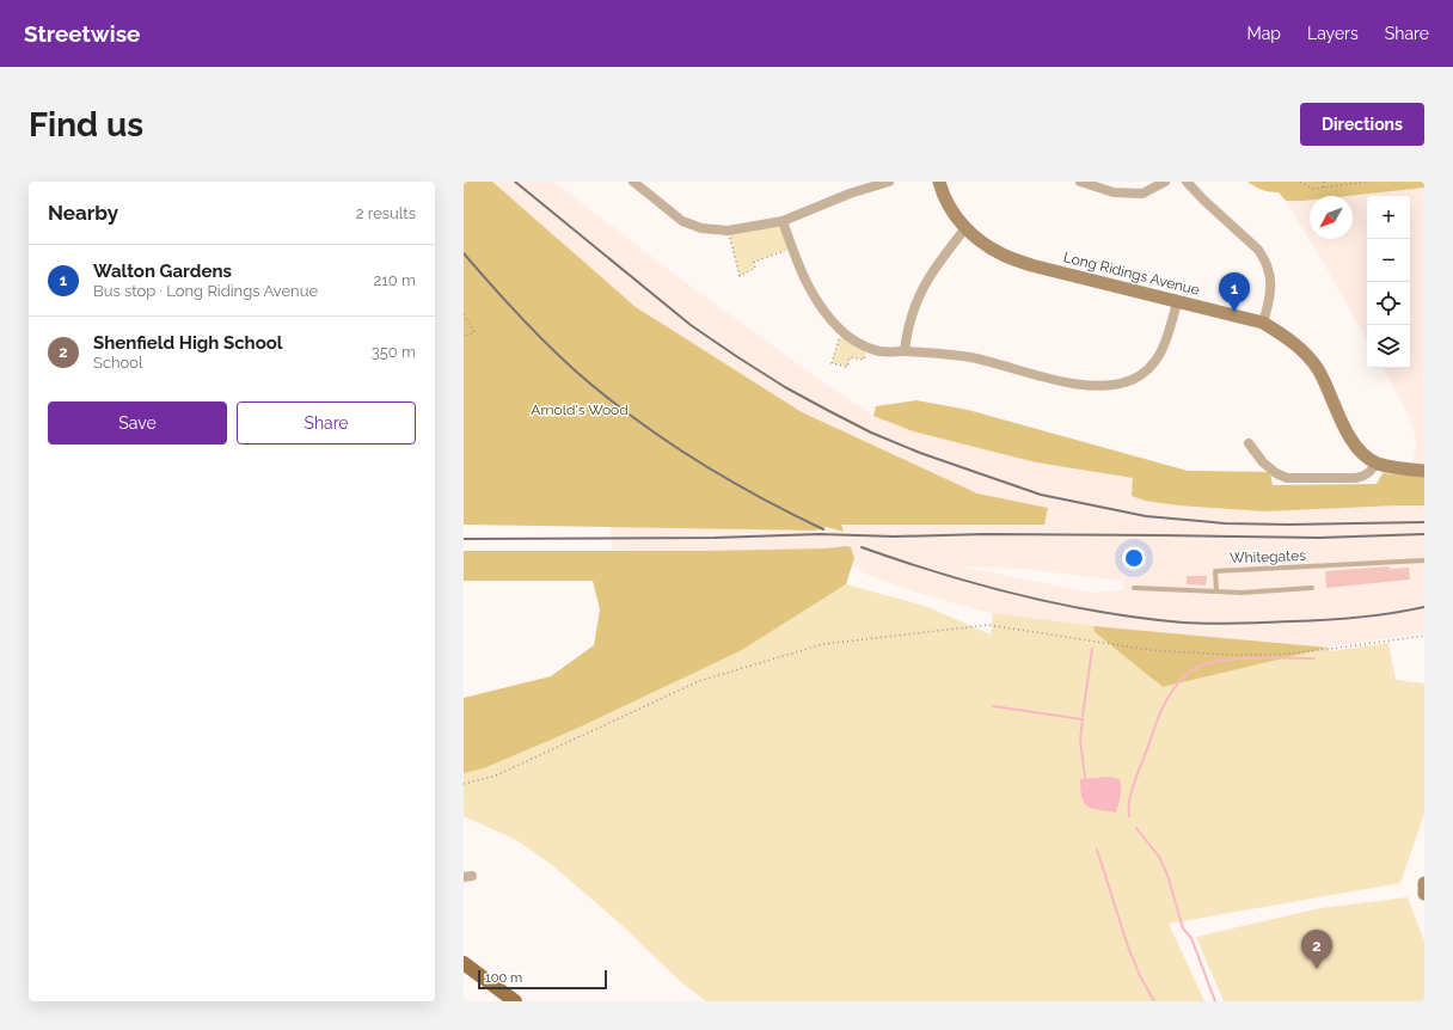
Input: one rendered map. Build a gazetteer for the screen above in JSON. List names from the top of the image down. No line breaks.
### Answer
{"streets":{"street":["Long Ridings Avenue"],"lane":["Whitegates"]},"parks":["Arnold's Wood"],"scale_bar":"100 m","north":"bottom left","page":{"header":"Streetwise","nav":["Map","Layers","Share"],"buttons":["Directions",["Save","Share"]],"title":"Find us","heading":["Nearby","2 results"],"map_buttons":["+","−"],"list":[{"mark":"1","name":"Walton Gardens","note":"Bus stop · Long Ridings Avenue","value":"210 m"},{"mark":"2","name":"Shenfield High School","note":"School","value":"350 m"}],"pins":["1","2"],"scale":"100 m"}}
